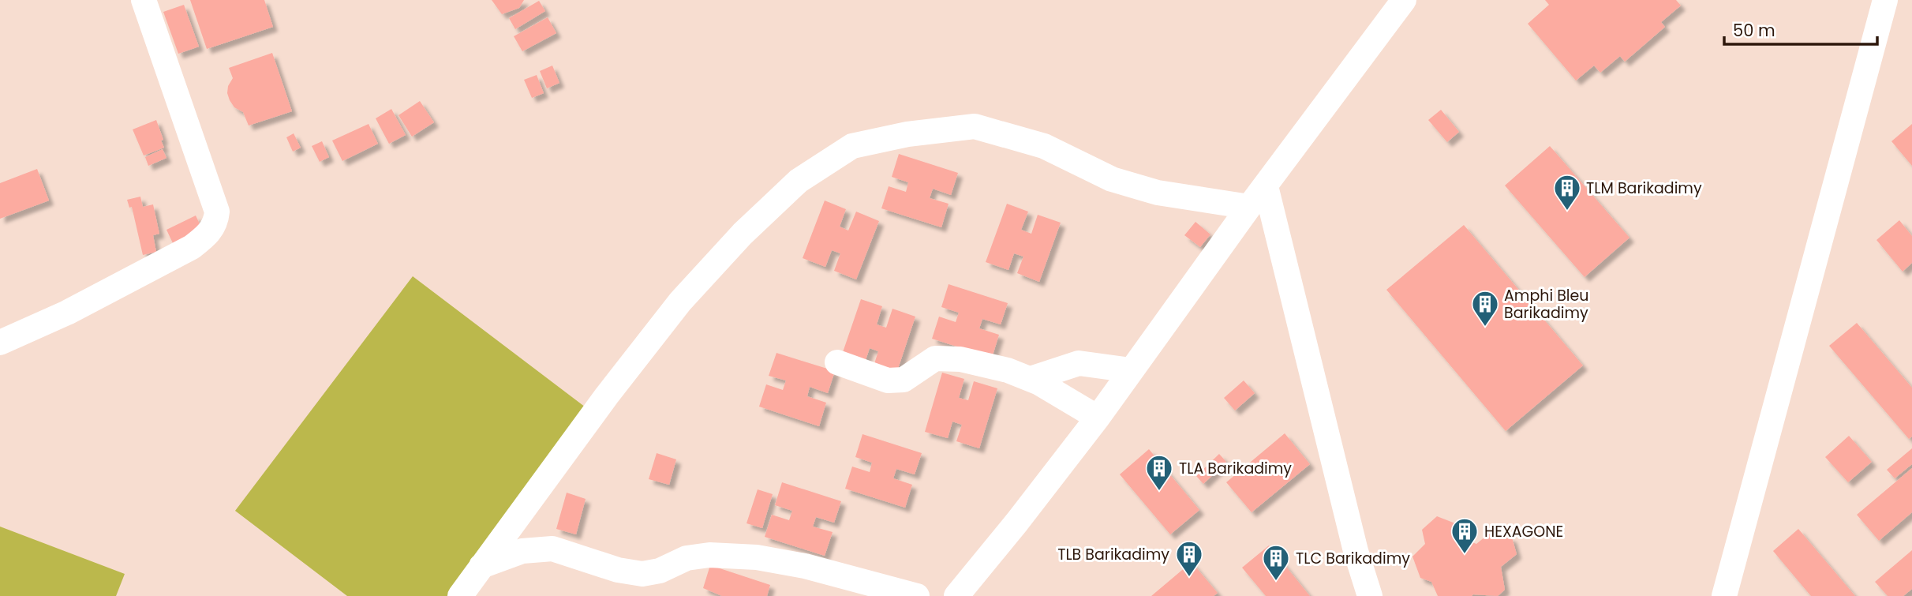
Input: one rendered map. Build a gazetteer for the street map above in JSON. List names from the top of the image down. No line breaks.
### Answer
{"places":{"building":["TLM Barikadimy","Amphi Bleu Barikadimy","TLA Barikadimy","HEXAGONE","TLB Barikadimy","TLC Barikadimy"]},"scale_bar":"50 m"}
